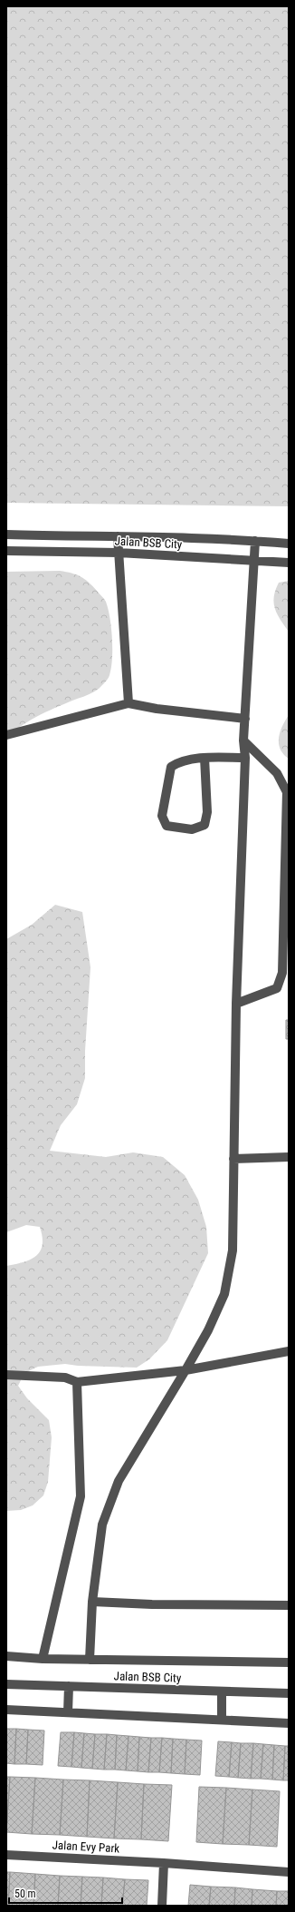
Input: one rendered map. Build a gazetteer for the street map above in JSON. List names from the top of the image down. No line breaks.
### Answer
{"streets":{"street":["Jalan BSB City","Jalan Evy Park"]},"scale_bar":"50 m"}
